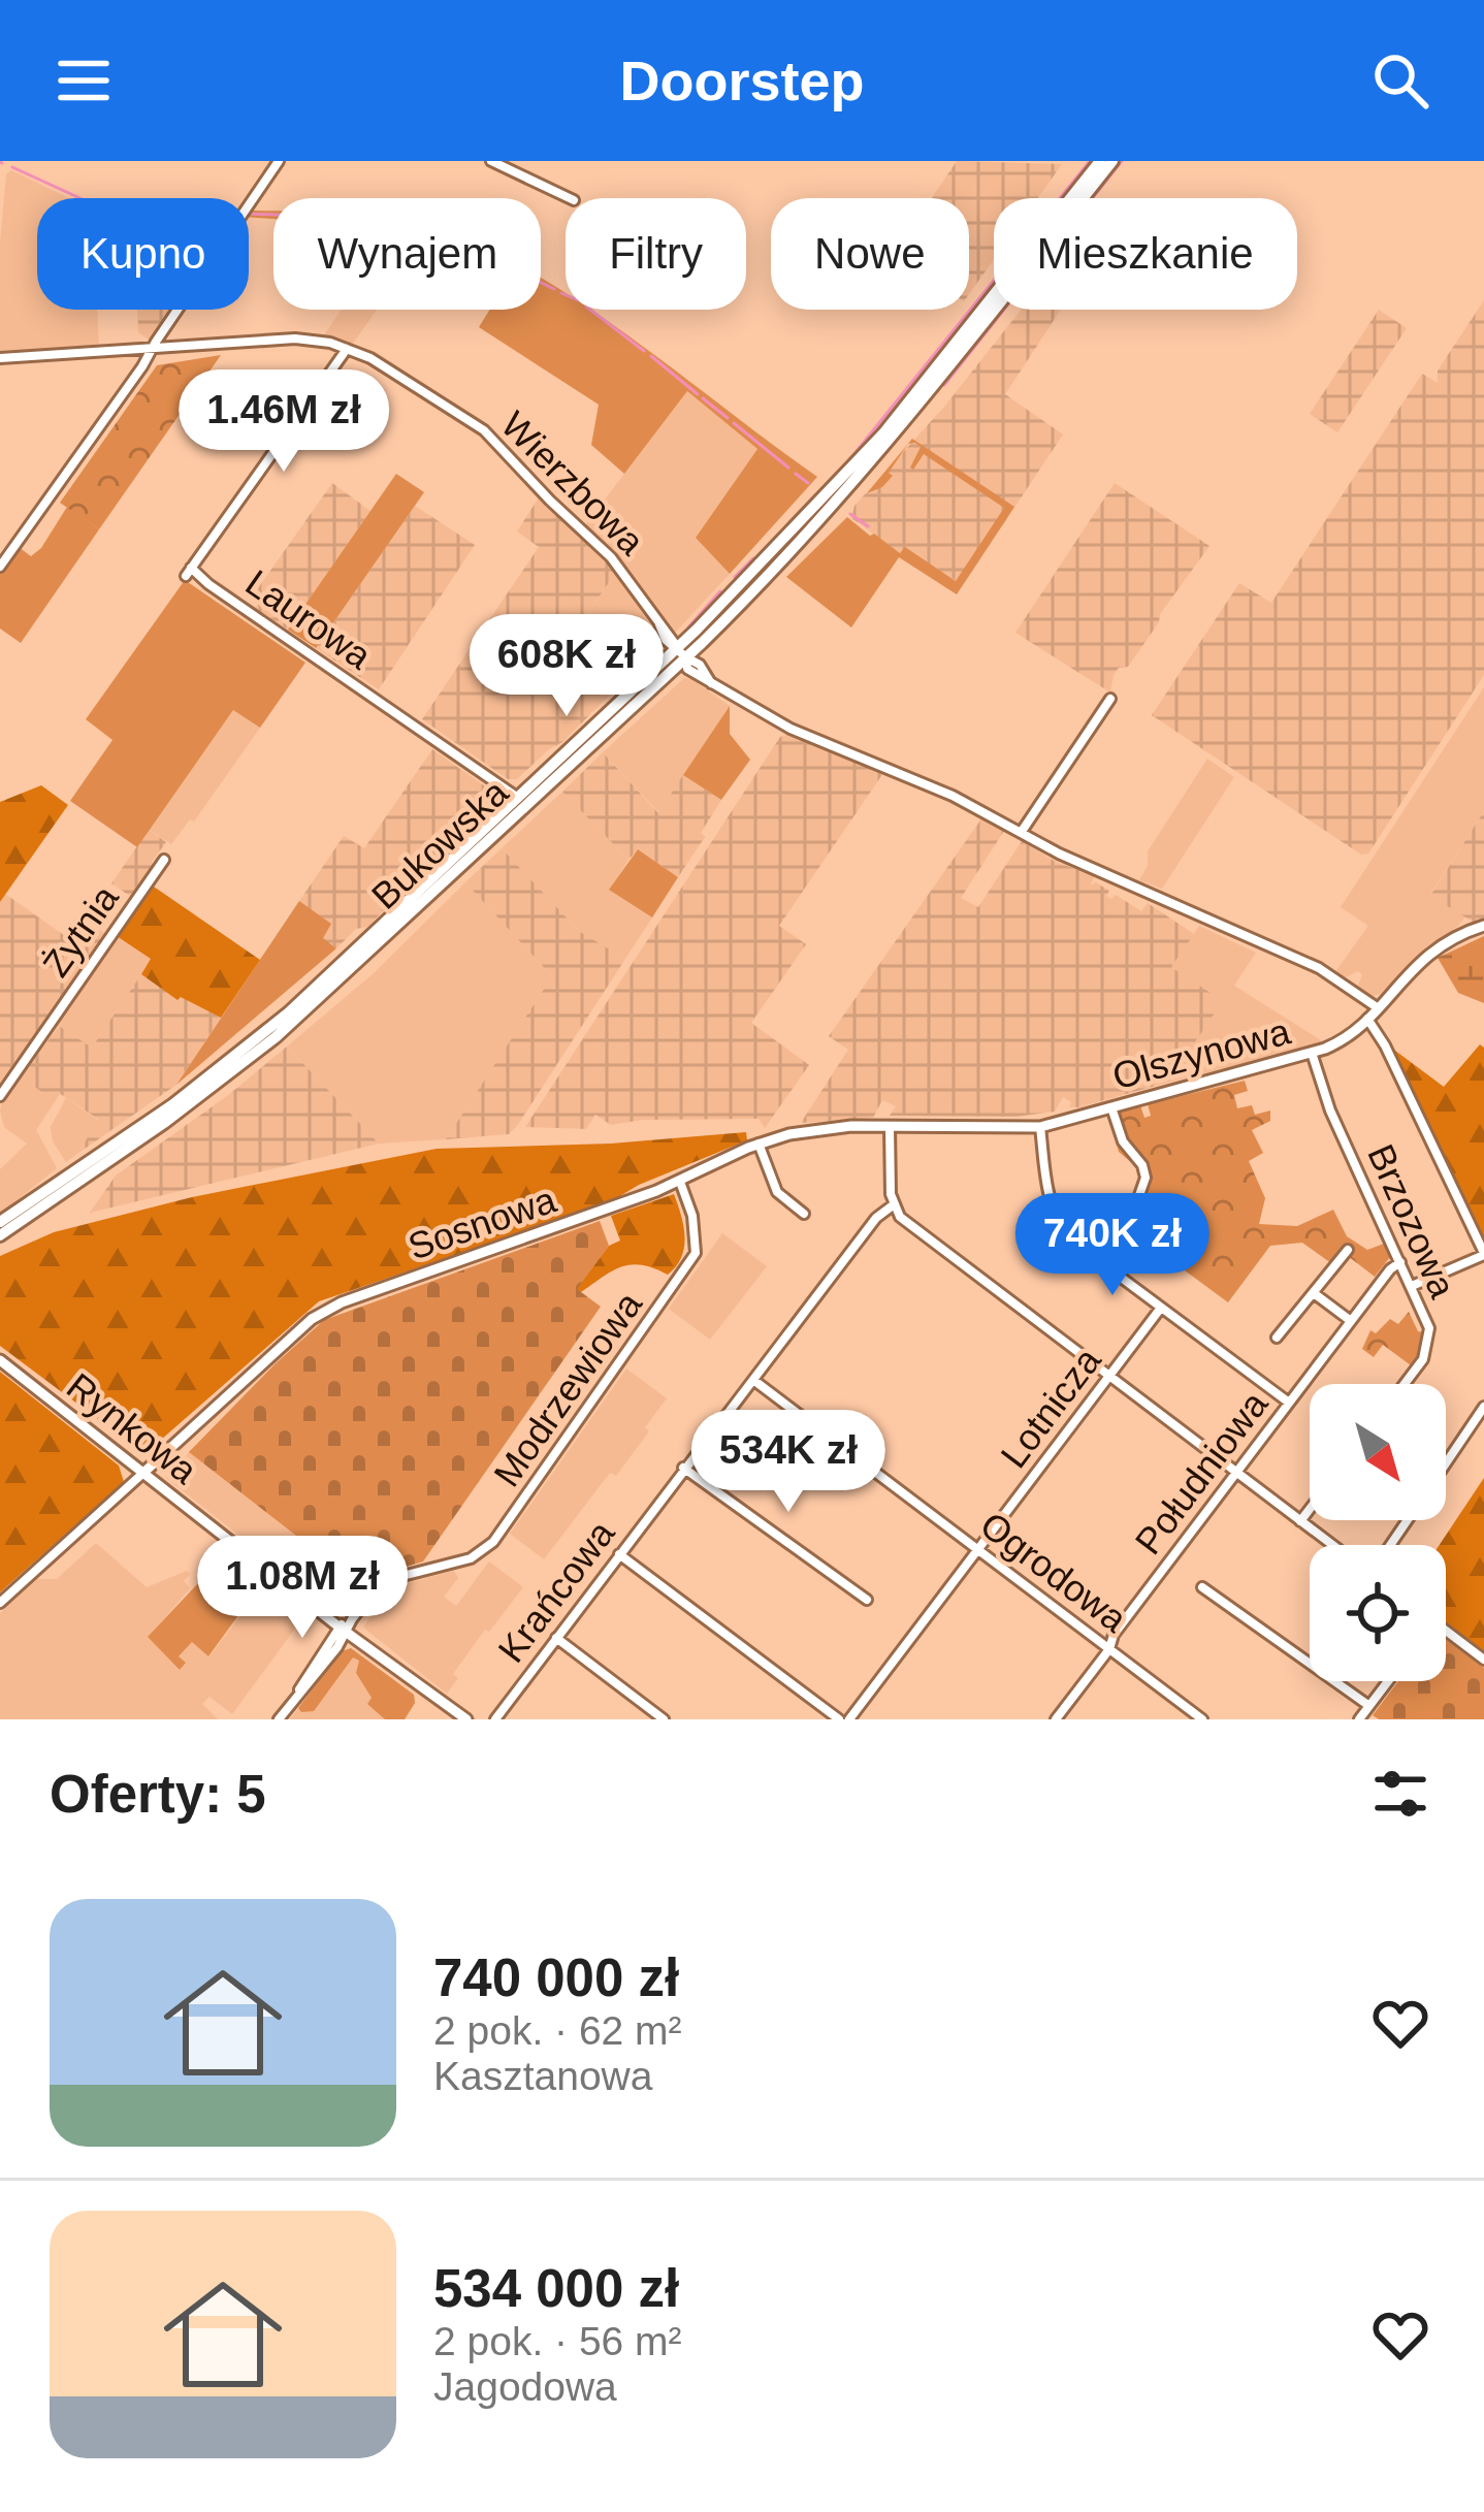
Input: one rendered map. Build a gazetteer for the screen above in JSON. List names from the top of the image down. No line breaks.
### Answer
{"streets":{"main road":["Bukowska"],"street":["Wierzbowa","Laurowa","Żytnia","Olszynowa","Brzozowa","Sosnowa","Modrzewiowa","Lotnicza","Rynkowa","Południowa","Ogrodowa","Krańcowa"]},"crossings":[["Wierzbowa","Laurowa"],["Wierzbowa","Bukowska"],["Wierzbowa","Olszynowa"],["Laurowa","Bukowska"],["Olszynowa","Brzozowa"],["Olszynowa","Sosnowa"],["Brzozowa","Południowa"],["Sosnowa","Modrzewiowa"],["Sosnowa","Rynkowa"],["Modrzewiowa","Rynkowa"],["Lotnicza","Ogrodowa"],["Południowa","Ogrodowa"],["Ogrodowa","Krańcowa"]],"north":"bottom right","page":{"header":"Doorstep","chip":["Kupno","Wynajem","Filtry","Nowe","Mieszkanie"],"price":["1.46M zł","608K zł","740K zł","534K zł","1.08M zł"],"heading":"Oferty: 5","list":[{"name":"740 000 zł","note":"2 pok. · 62 m² · Kasztanowa"},{"name":"534 000 zł","note":"2 pok. · 56 m² · Jagodowa"}]}}
